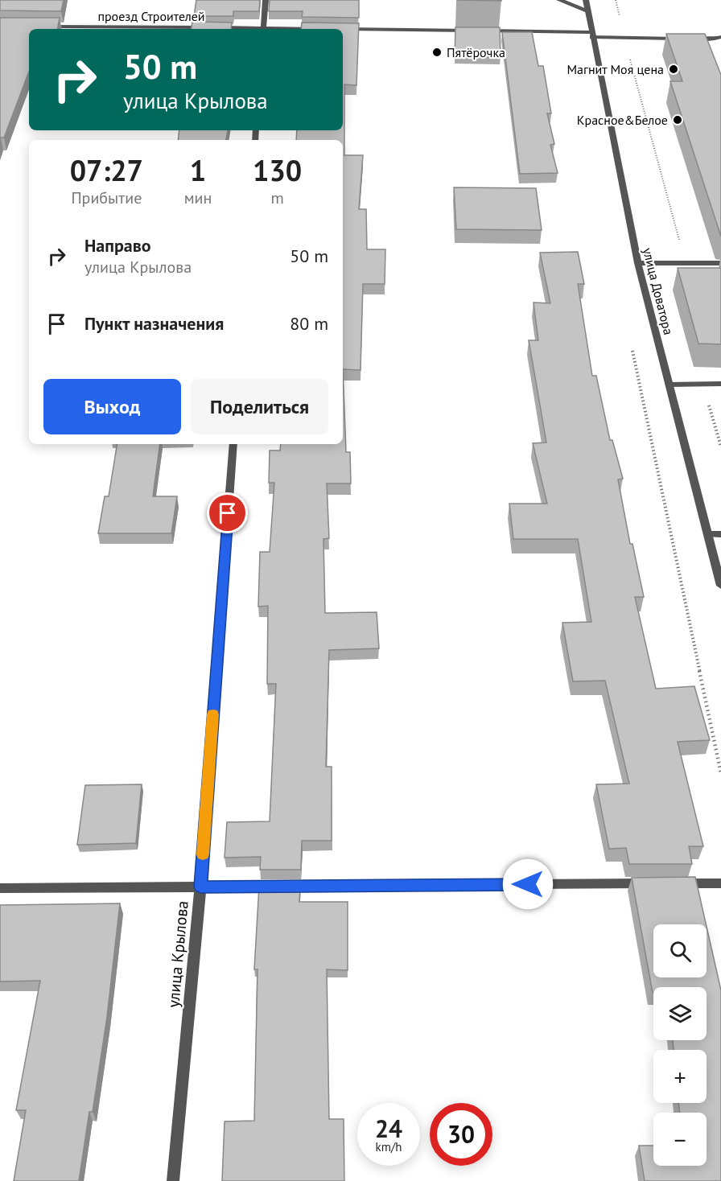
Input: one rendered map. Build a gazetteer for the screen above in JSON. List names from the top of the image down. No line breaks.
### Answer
{"streets":{"street":["проезд Строителей","улица Доватора","улица Крылова"]},"places":["Пятёрочка","Магнит Моя цена","Красное&Белое"],"page":{"turn":["50 m","улица Крылова"],"eta":["07:27","Прибытие","1","мин","130","m"],"list":[{"name":"Направо","note":"улица Крылова","value":"50 m"},{"name":"Пункт назначения","value":"80 m"}],"buttons":["Выход","Поделиться"],"map_buttons":["+","−"],"speed":"24 km/h","limit":"30"}}
